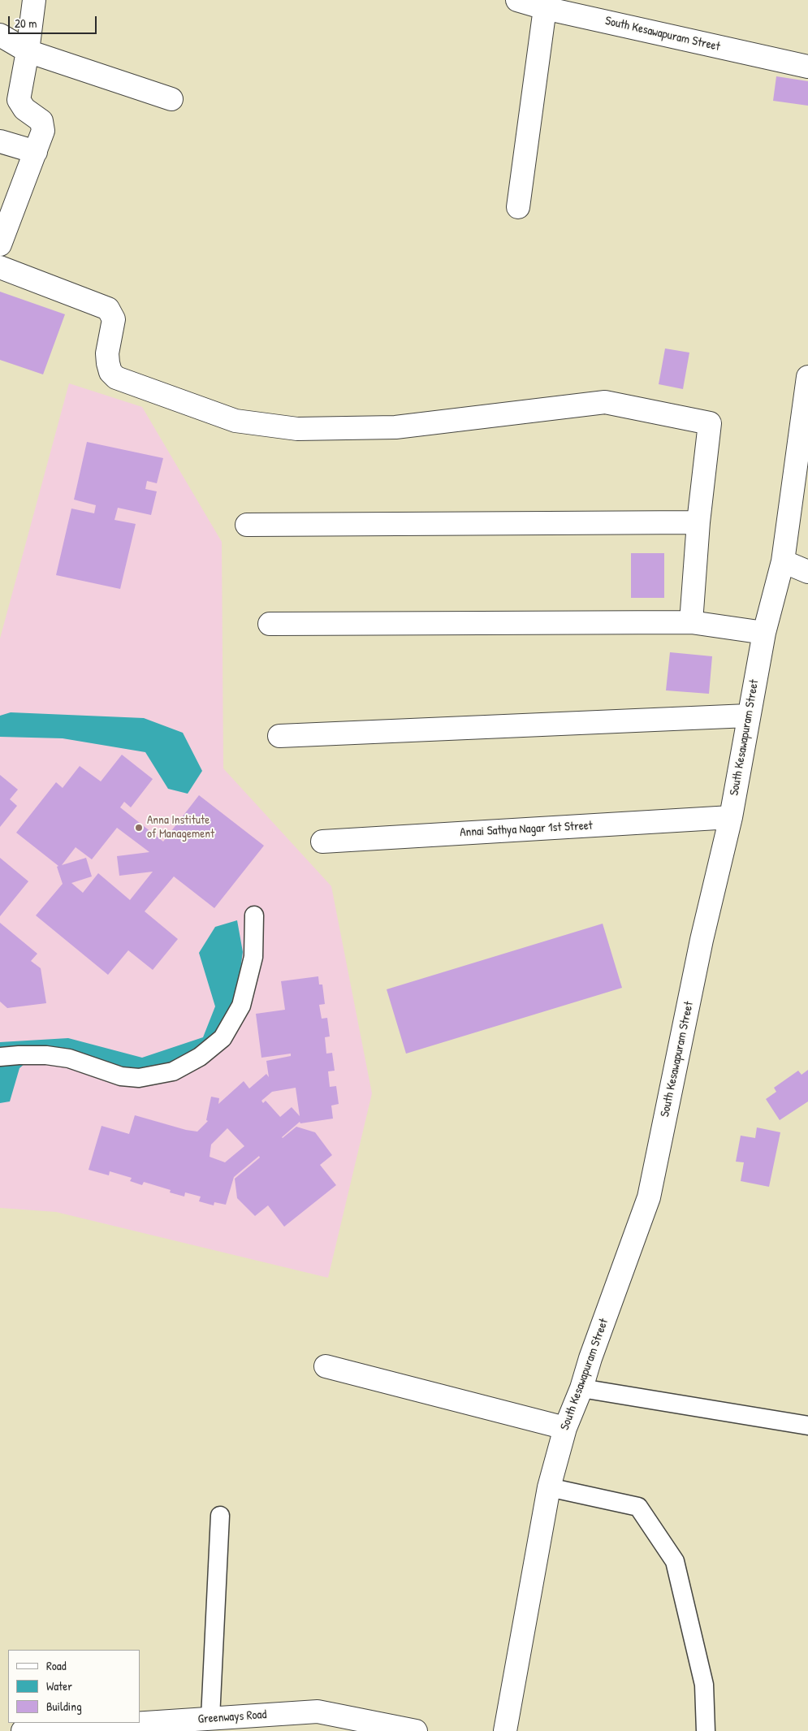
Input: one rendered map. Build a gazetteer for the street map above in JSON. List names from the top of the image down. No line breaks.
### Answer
{"streets":{"street":["South Kesawapuram Street","Annai Sathya Nagar 1st Street","Greenways Road"]},"crossings":[["South Kesawapuram Street","Annai Sathya Nagar 1st Street"]],"places":["Anna Institute of Management"],"legend":["Road","Water","Building"],"scale_bar":"20 m"}
